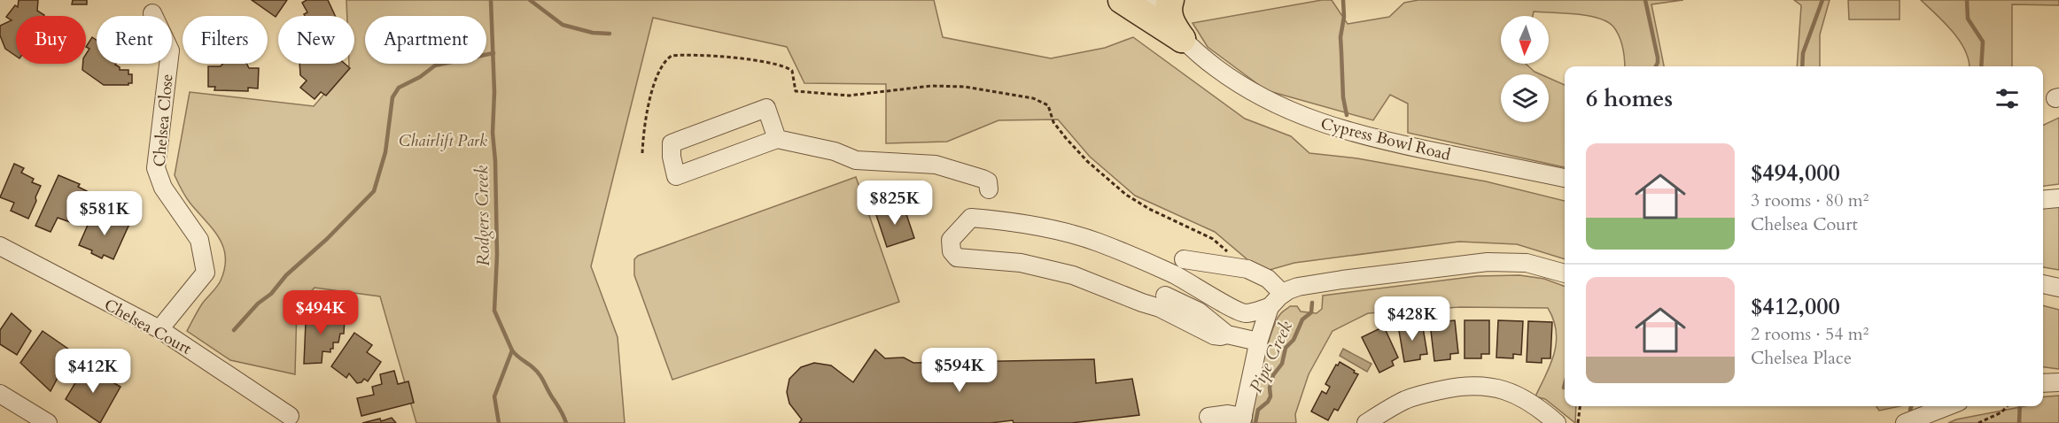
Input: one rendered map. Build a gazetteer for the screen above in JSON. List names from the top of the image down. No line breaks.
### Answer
{"streets":{"street":["Chelsea Close","Cypress Bowl Road","Chelsea Court"]},"crossings":[["Chelsea Close","Chelsea Court"]],"water":["Rodgers Creek","Pipe Creek"],"parks":["Chairlift Park"],"north":"bottom","page":{"chip":["Buy","Rent","Filters","New","Apartment"],"heading":"6 homes","list":[{"name":"$494,000","note":"3 rooms · 80 m² · Chelsea Court"},{"name":"$412,000","note":"2 rooms · 54 m² · Chelsea Place"}],"price":["$825K","$581K","$494K","$428K","$594K","$412K"]}}
